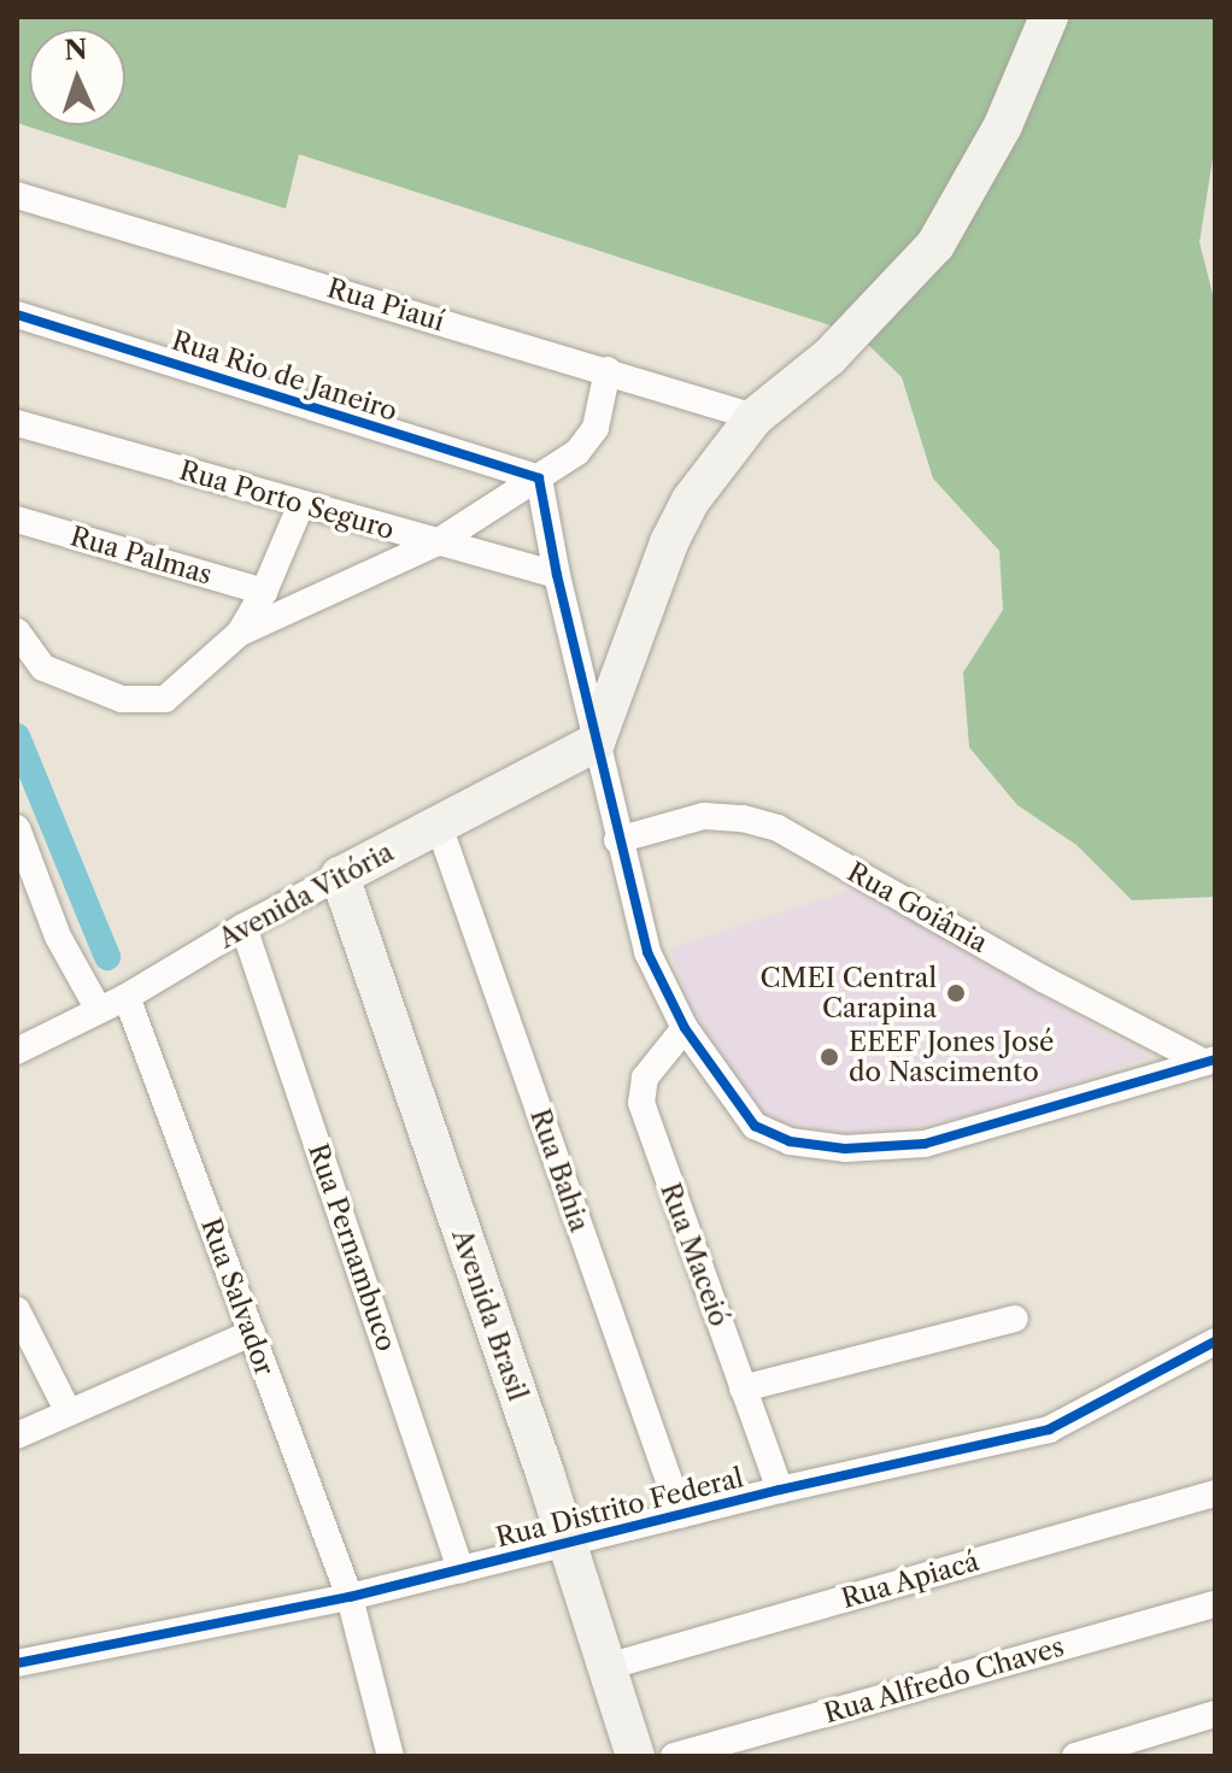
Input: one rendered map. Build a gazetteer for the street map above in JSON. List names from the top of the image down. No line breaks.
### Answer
{"streets":{"street":["Rua Piauí","Rua Rio de Janeiro","Rua Porto Seguro","Rua Palmas","Avenida Vitória","Rua Goiânia","Rua Bahia","Rua Pernambuco","Rua Maceió","Rua Salvador","Avenida Brasil","Rua Distrito Federal","Rua Apiacá","Rua Alfredo Chaves"]},"crossings":[["Avenida Vitória","Rua Bahia"],["Avenida Vitória","Rua Pernambuco"],["Avenida Vitória","Rua Salvador"],["Avenida Vitória","Avenida Brasil"],["Rua Bahia","Rua Distrito Federal"],["Rua Pernambuco","Rua Distrito Federal"],["Rua Maceió","Rua Distrito Federal"],["Rua Salvador","Rua Distrito Federal"],["Avenida Brasil","Rua Distrito Federal"],["Avenida Brasil","Rua Apiacá"]],"places":["CMEI Central Carapina","EEEF Jones José do Nascimento"],"north":"top"}
